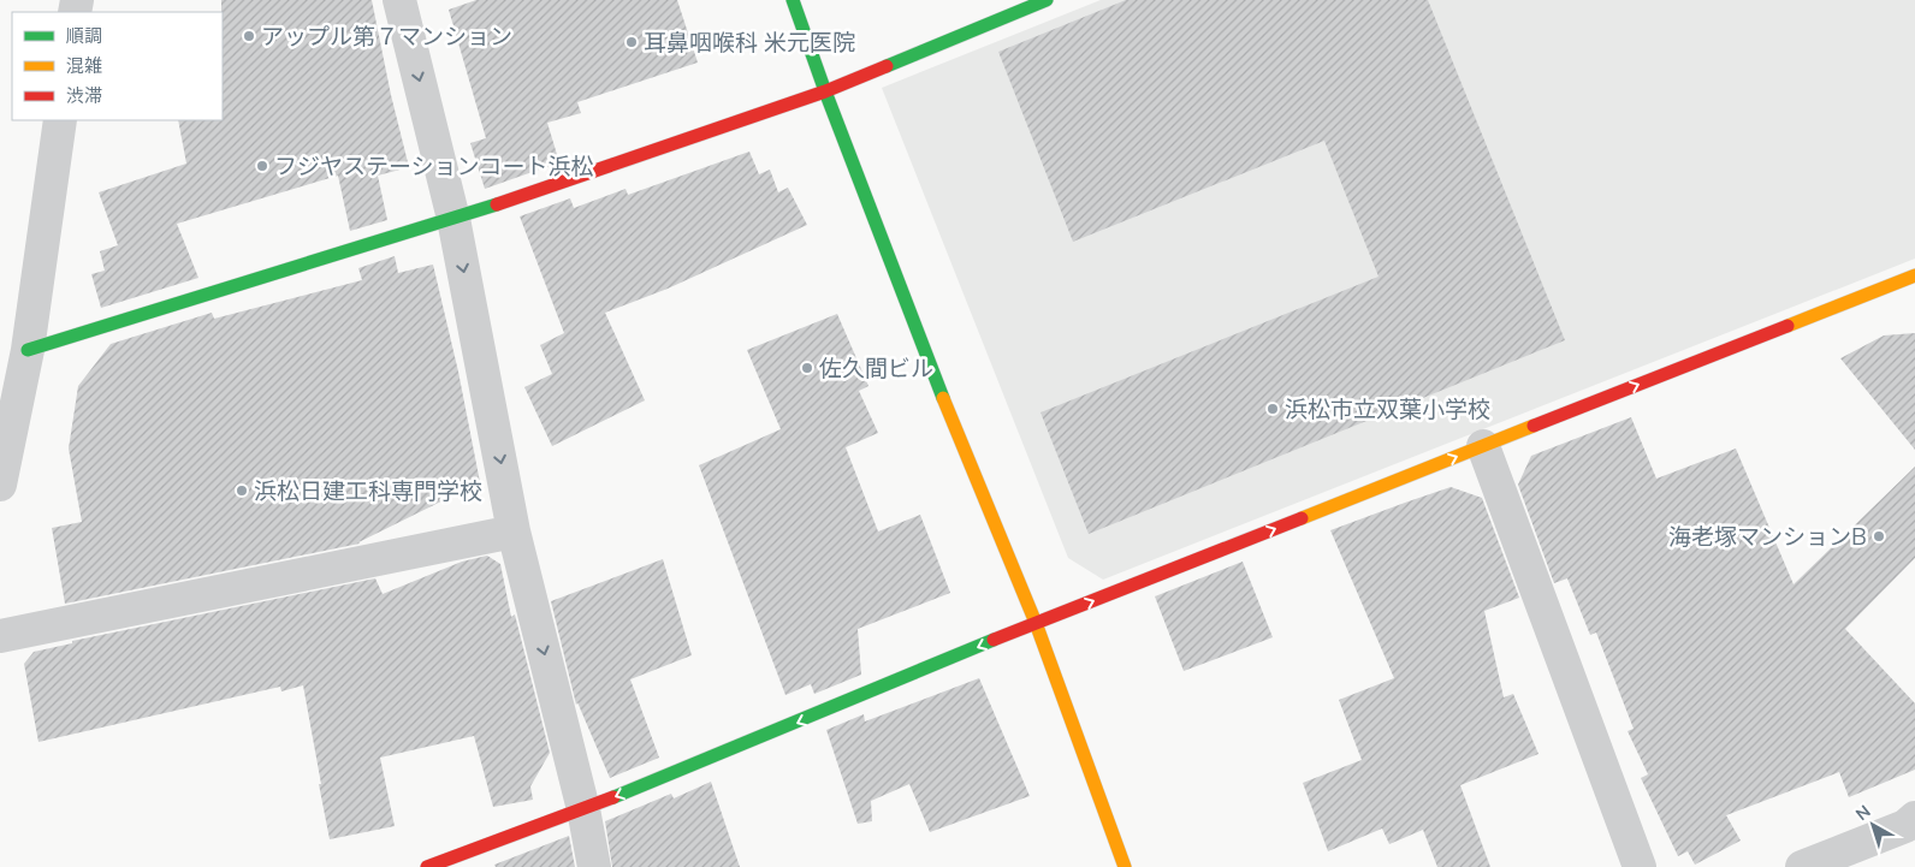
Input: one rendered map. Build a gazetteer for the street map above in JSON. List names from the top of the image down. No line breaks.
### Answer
{"places":["アップル第７マンション","耳鼻咽喉科 米元医院","フジヤステーションコート浜松","佐久間ビル","浜松市立双葉小学校","浜松日建工科専門学校","海老塚マンションB"],"legend":["順調","混雑","渋滞"],"north":"top left"}
